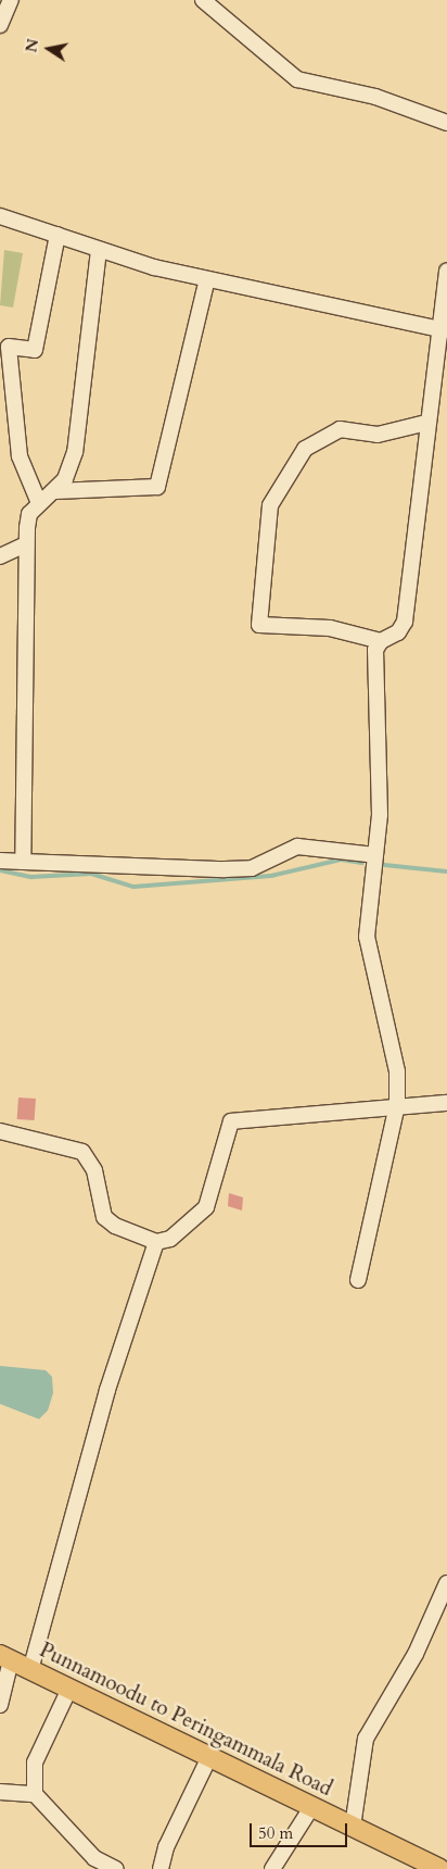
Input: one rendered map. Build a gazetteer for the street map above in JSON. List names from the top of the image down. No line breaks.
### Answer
{"streets":{"main road":["Punnamoodu to Peringammala Road"]},"scale_bar":"50 m","north":"left"}
